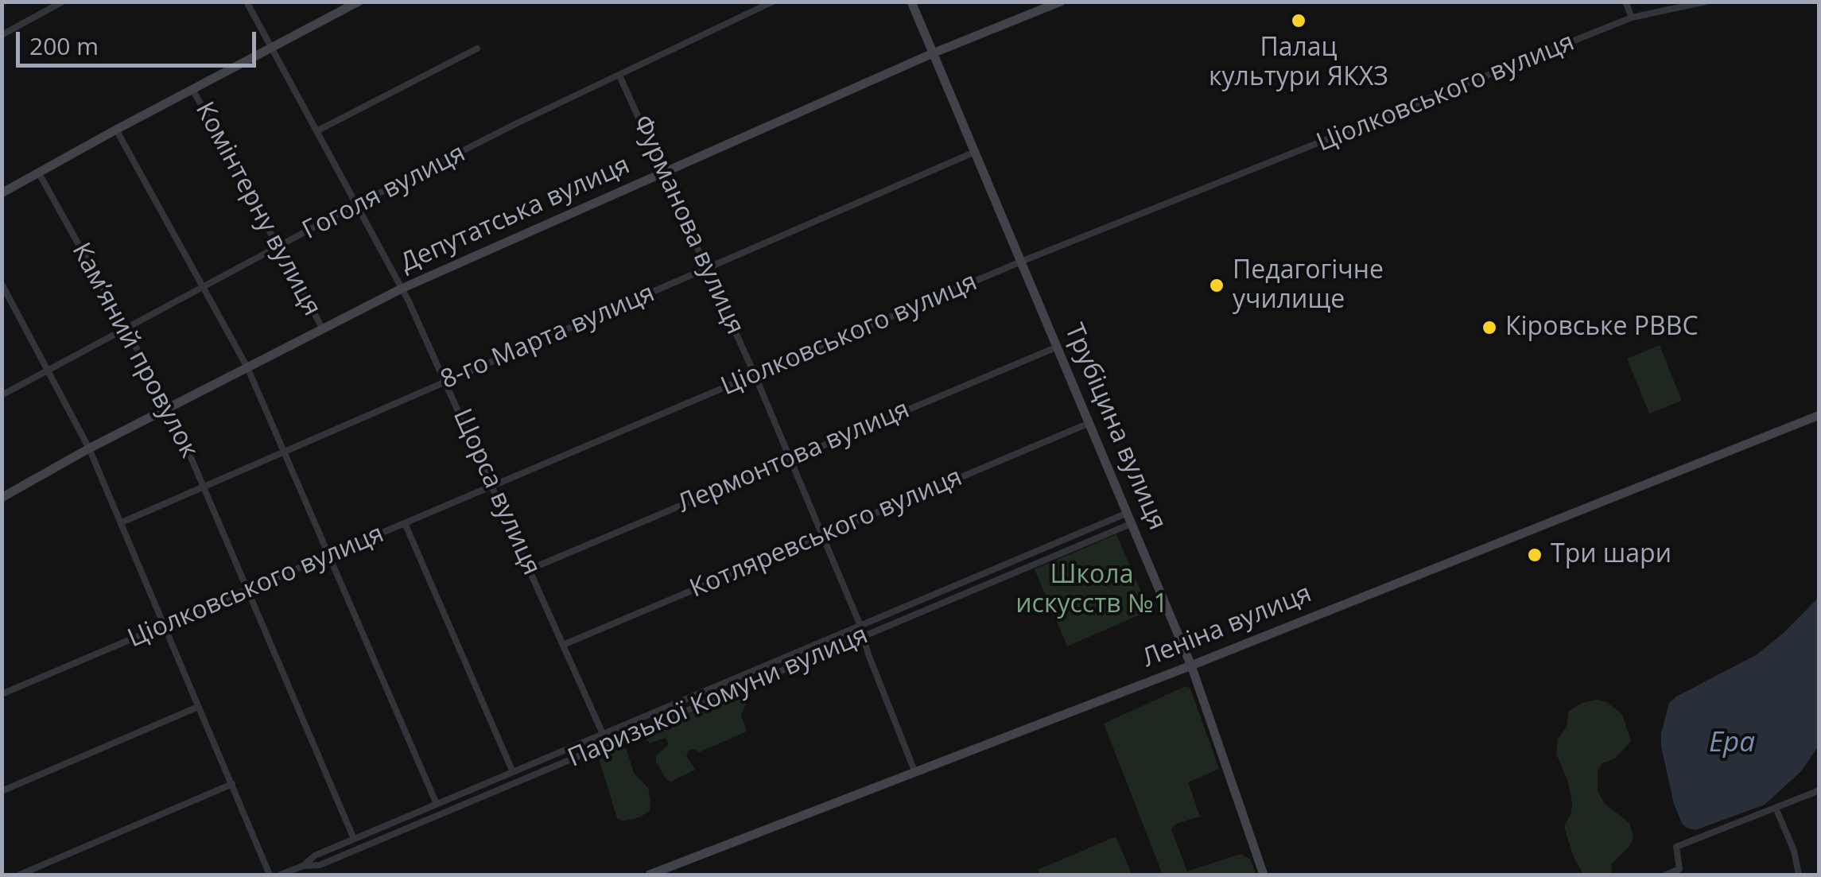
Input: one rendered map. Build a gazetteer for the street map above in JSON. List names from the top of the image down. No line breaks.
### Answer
{"streets":{"street":["Ціолковського вулиця","Гоголя вулиця","Комінтерну вулиця","Депутатська вулиця","Фурманова вулиця","8-го Марта вулиця","Кам’яний провулок","Трубіцина вулиця","Лермонтова вулиця","Щорса вулиця","Котляревського вулиця","Леніна вулиця","Паризької Комуни вулиця"]},"crossings":[["Ціолковського вулиця","Фурманова вулиця"],["Ціолковського вулиця","Кам’яний провулок"],["Ціолковського вулиця","Трубіцина вулиця"],["Ціолковського вулиця","Щорса вулиця"],["Гоголя вулиця","Комінтерну вулиця"],["Гоголя вулиця","Фурманова вулиця"],["Гоголя вулиця","Кам’яний провулок"],["Гоголя вулиця","Щорса вулиця"],["Комінтерну вулиця","Депутатська вулиця"],["Депутатська вулиця","Фурманова вулиця"],["Депутатська вулиця","Кам’яний провулок"],["Депутатська вулиця","Трубіцина вулиця"],["Депутатська вулиця","Щорса вулиця"],["Фурманова вулиця","8-го Марта вулиця"],["Фурманова вулиця","Лермонтова вулиця"],["Фурманова вулиця","Котляревського вулиця"],["Фурманова вулиця","Леніна вулиця"],["Фурманова вулиця","Паризької Комуни вулиця"],["8-го Марта вулиця","Кам’яний провулок"],["8-го Марта вулиця","Трубіцина вулиця"],["8-го Марта вулиця","Щорса вулиця"],["Кам’яний провулок","Паризької Комуни вулиця"],["Трубіцина вулиця","Лермонтова вулиця"],["Трубіцина вулиця","Котляревського вулиця"],["Трубіцина вулиця","Леніна вулиця"],["Трубіцина вулиця","Паризької Комуни вулиця"],["Лермонтова вулиця","Щорса вулиця"],["Щорса вулиця","Котляревського вулиця"],["Щорса вулиця","Паризької Комуни вулиця"]],"water":["Ера"],"parks":["Школа искусств №1"],"places":["Палац культури ЯКХЗ","Педагогічне училище","Кіровське РВВС","Три шари"],"scale_bar":"200 m"}
